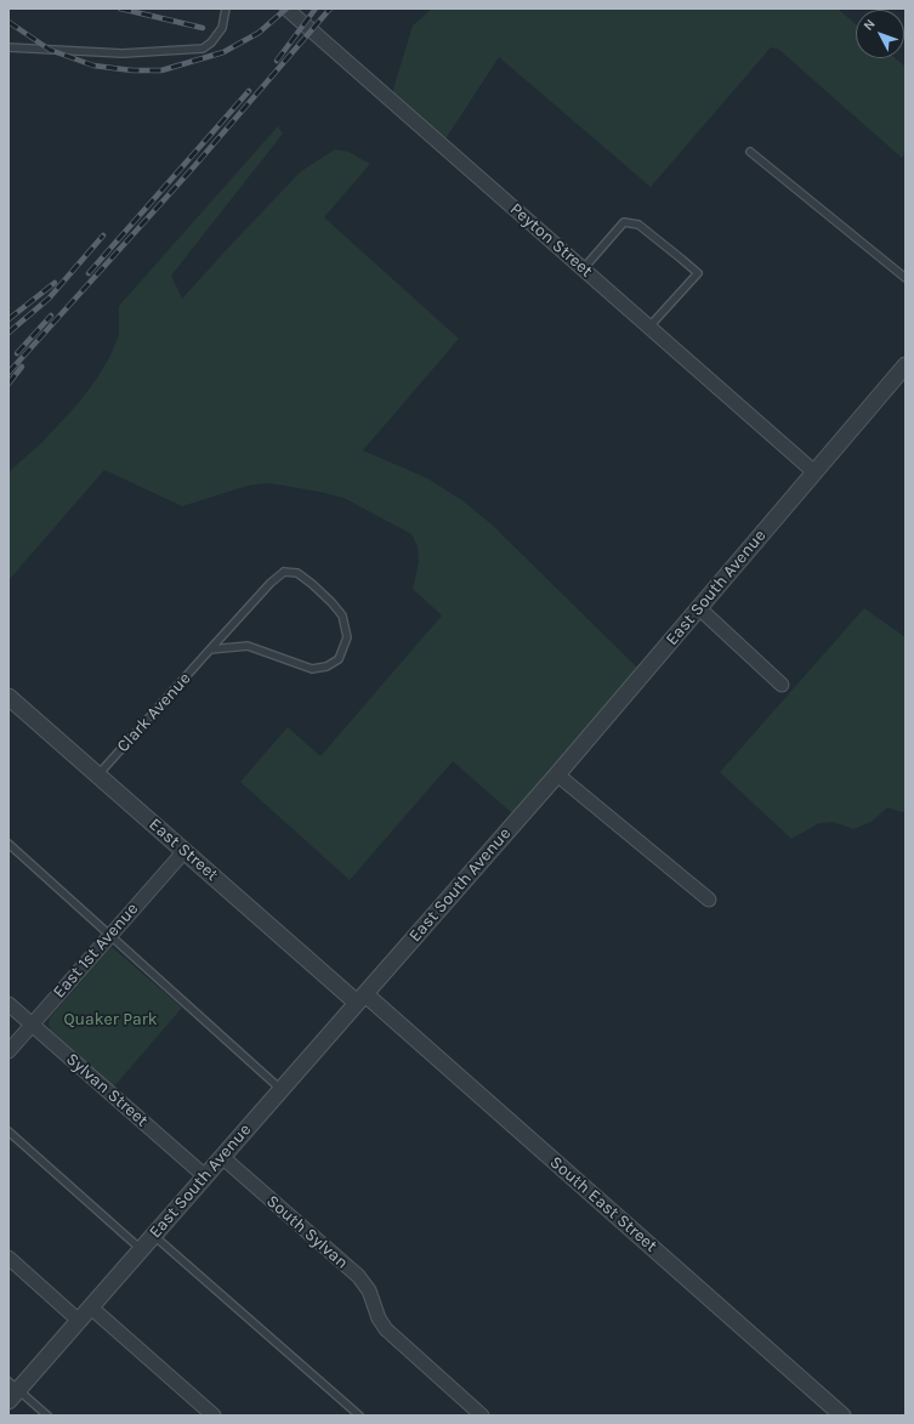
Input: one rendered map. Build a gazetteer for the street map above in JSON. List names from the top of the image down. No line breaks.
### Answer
{"streets":{"street":["Peyton Street","East South Avenue","East Street","East 1st Avenue","Sylvan Street","South East Street","South Sylvan"],"lane":["Clark Avenue"]},"crossings":[["Peyton Street","East South Avenue"],["East South Avenue","East Street"],["East South Avenue","Sylvan Street"],["East South Avenue","South East Street"],["East South Avenue","South Sylvan"],["Clark Avenue","East Street"],["East Street","East 1st Avenue"],["East Street","South East Street"],["East 1st Avenue","Sylvan Street"]],"parks":["Quaker Park"],"north":"top left"}
